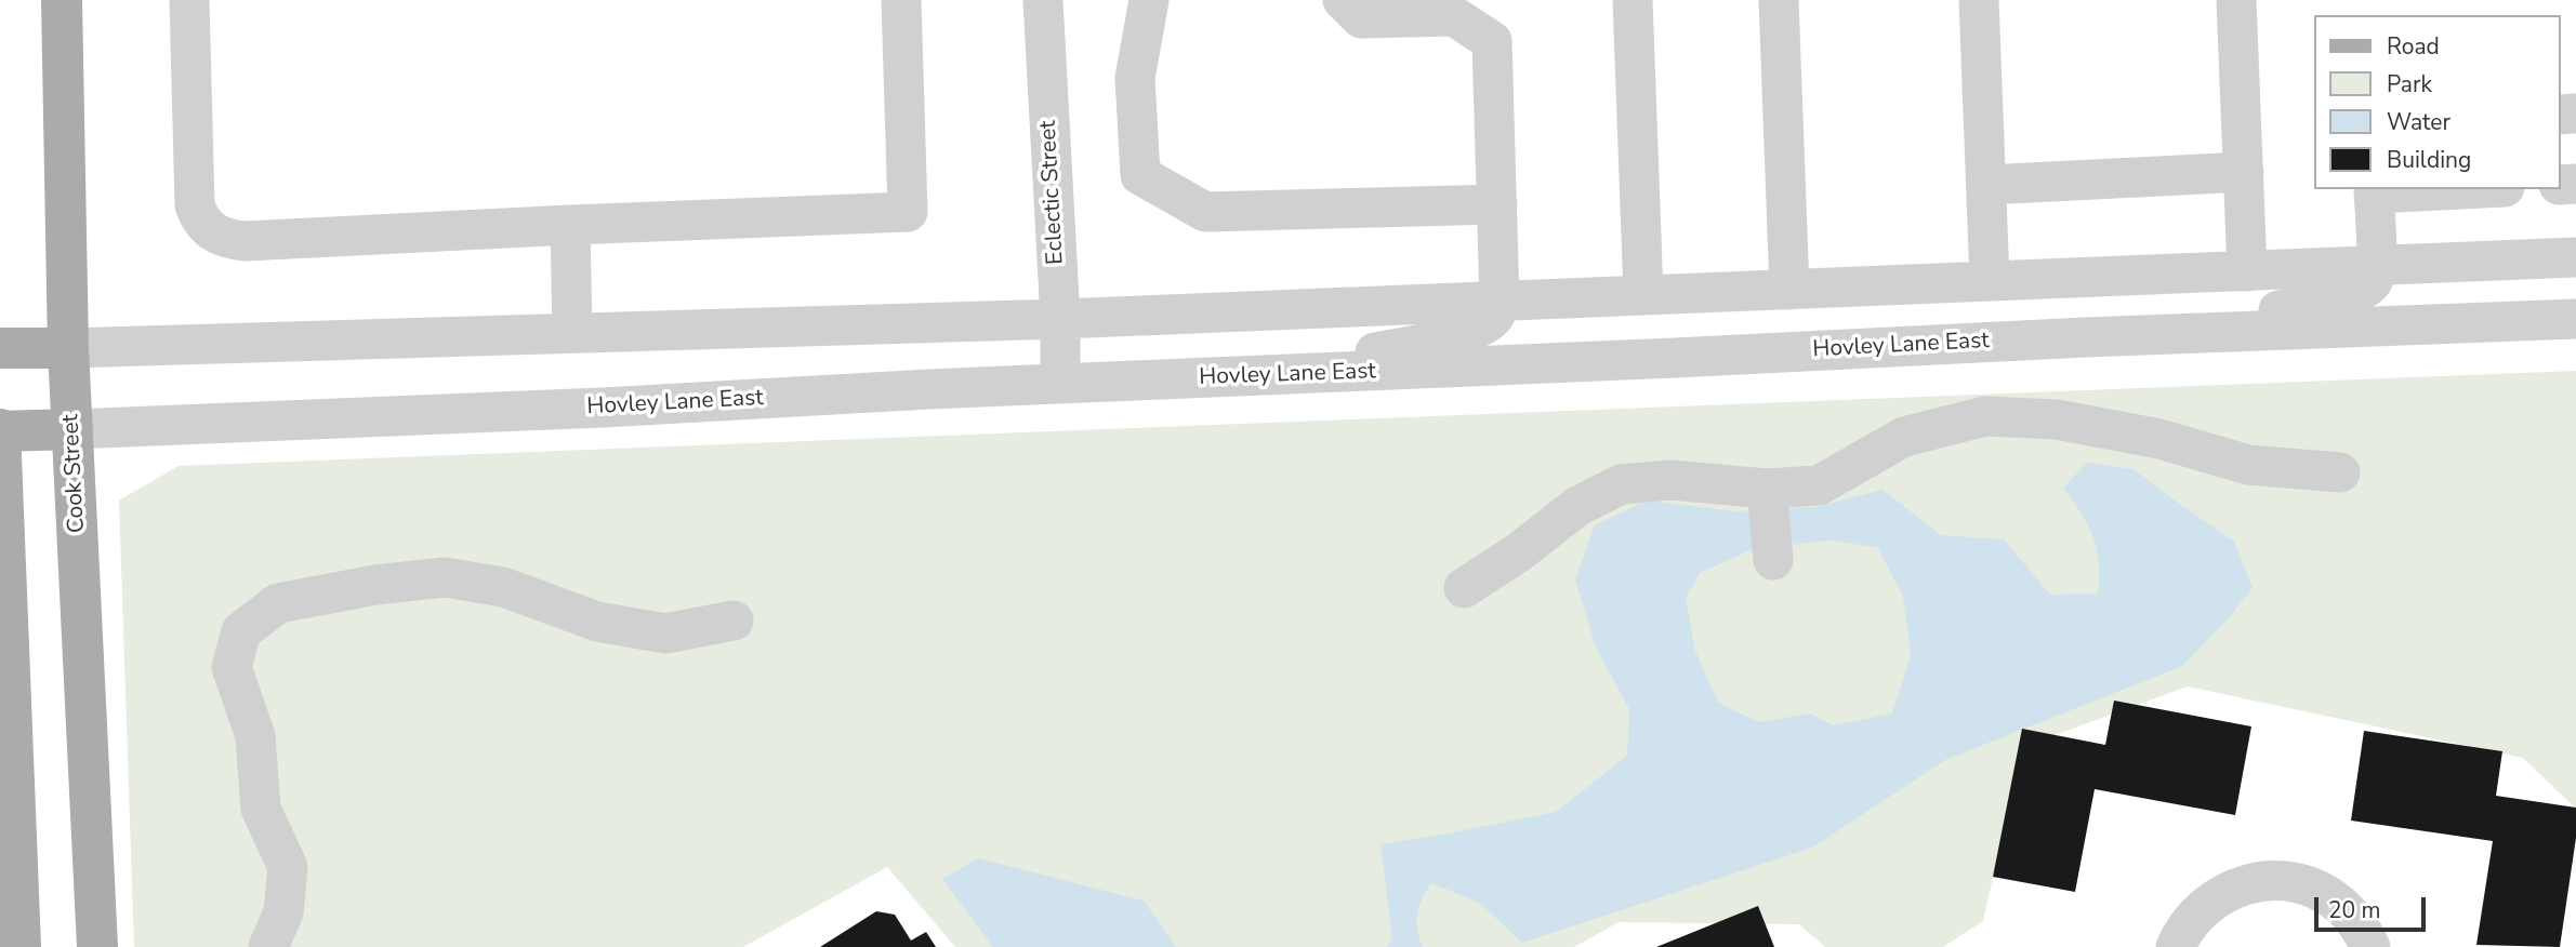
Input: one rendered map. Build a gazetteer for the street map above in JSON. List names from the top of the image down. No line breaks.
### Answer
{"streets":{"main road":["Hovley Lane East","Cook Street"],"street":["Eclectic Street"]},"crossings":[["Eclectic Street","Hovley Lane East"],["Hovley Lane East","Cook Street"]],"legend":["Road","Park","Water","Building"],"scale_bar":"20 m"}
